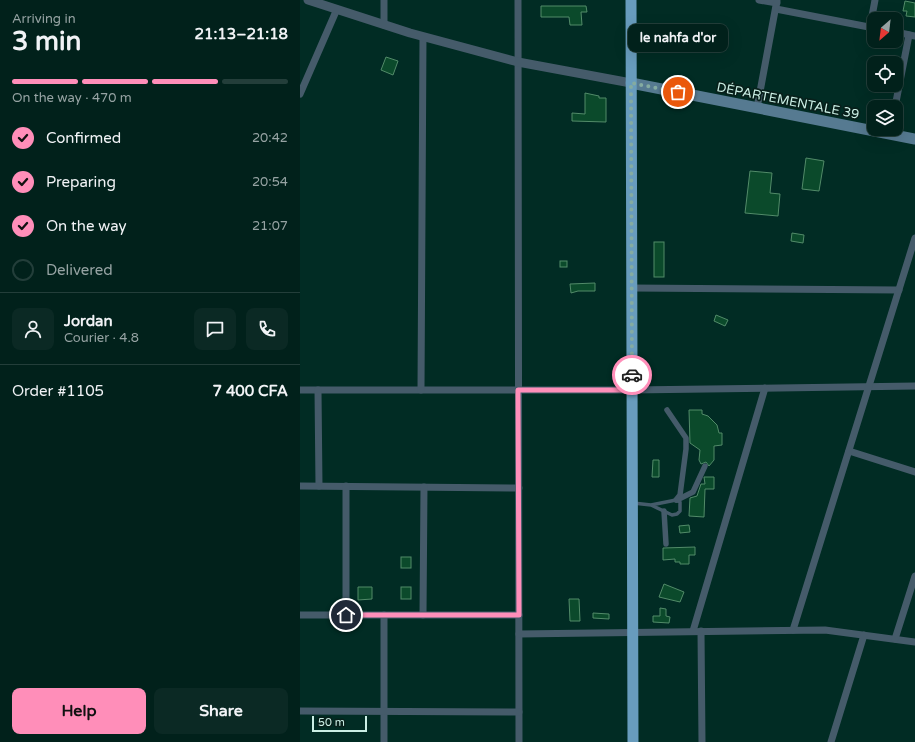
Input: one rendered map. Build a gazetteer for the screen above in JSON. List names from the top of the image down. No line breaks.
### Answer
{"streets":{"main road":["DÉPARTEMENTALE 39"]},"places":["le nahfa d'or"],"scale_bar":"50 m","north":"bottom left","page":{"heading":["3 min","Arriving in","21:13–21:18"],"panel":["Jordan","Courier · 4.8","Order #1105","7 400 CFA"],"bubble":"le nahfa d'or","bar":"On the way · 470 m","list":[["Confirmed","20:42"],["Preparing","20:54"],["On the way","21:07"],"Delivered"],"buttons":["Help","Share"],"scale":"50 m"}}
